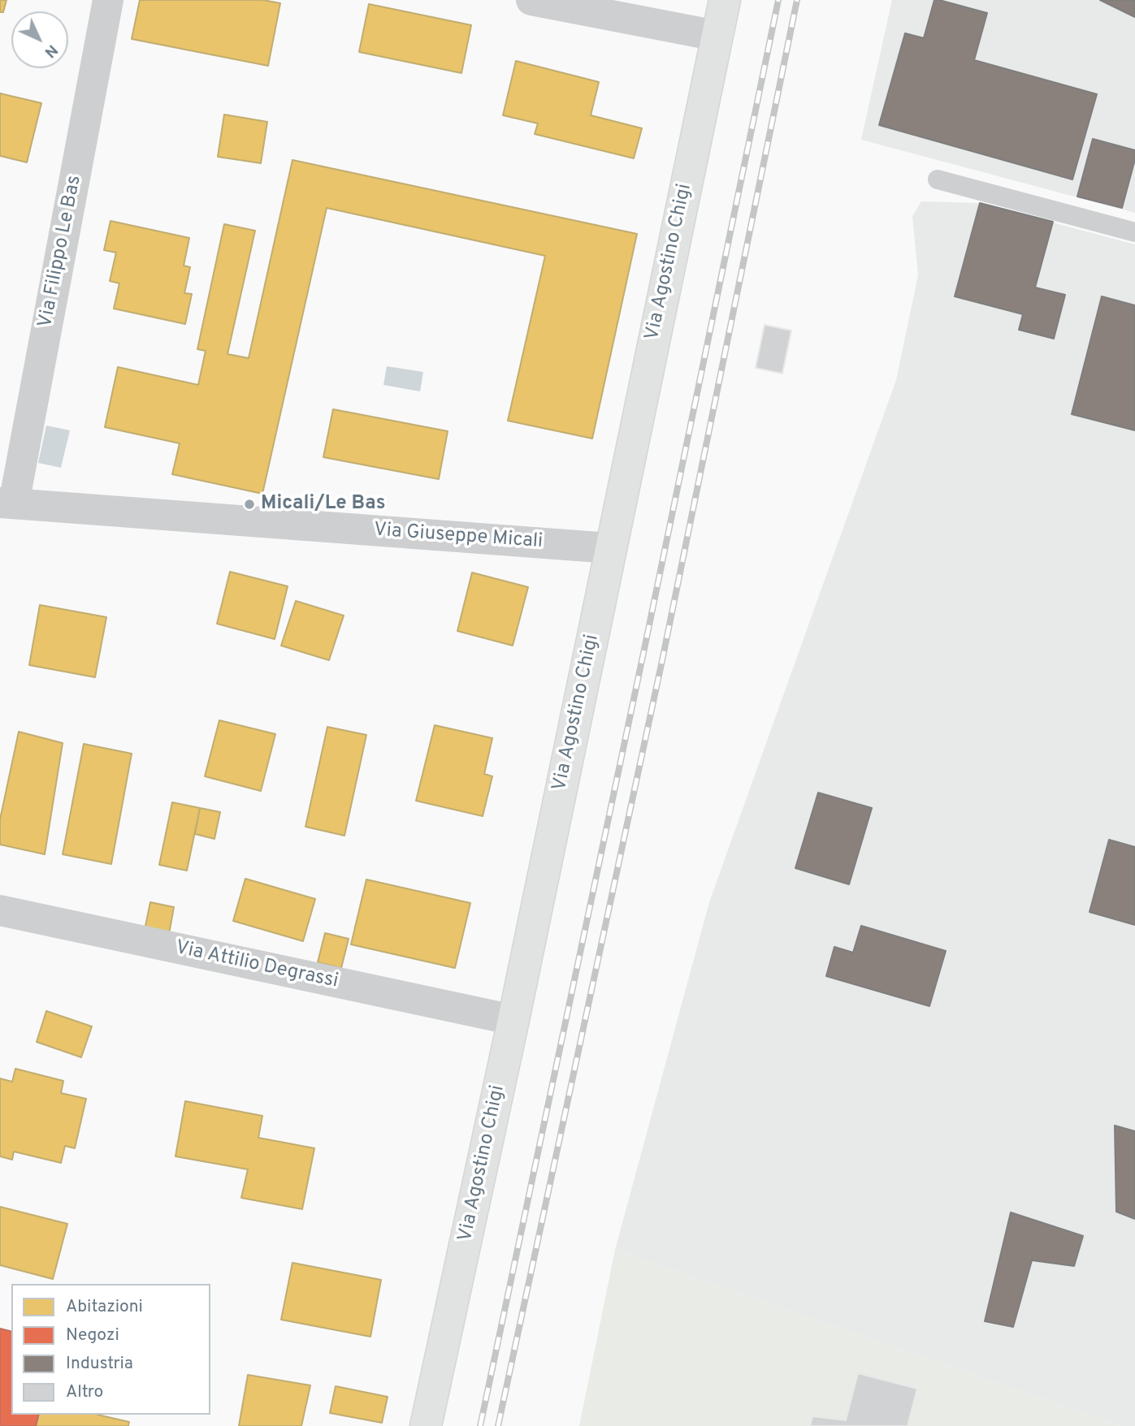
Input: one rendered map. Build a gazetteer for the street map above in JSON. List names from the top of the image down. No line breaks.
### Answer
{"streets":{"street":["Via Filippo Le Bas","Via Agostino Chigi","Via Giuseppe Micali","Via Attilio Degrassi"]},"crossings":[["Via Filippo Le Bas","Via Giuseppe Micali"],["Via Agostino Chigi","Via Giuseppe Micali"],["Via Agostino Chigi","Via Attilio Degrassi"]],"places":["Micali/Le Bas"],"legend":["Abitazioni","Negozi","Industria","Altro"],"north":"bottom right"}
